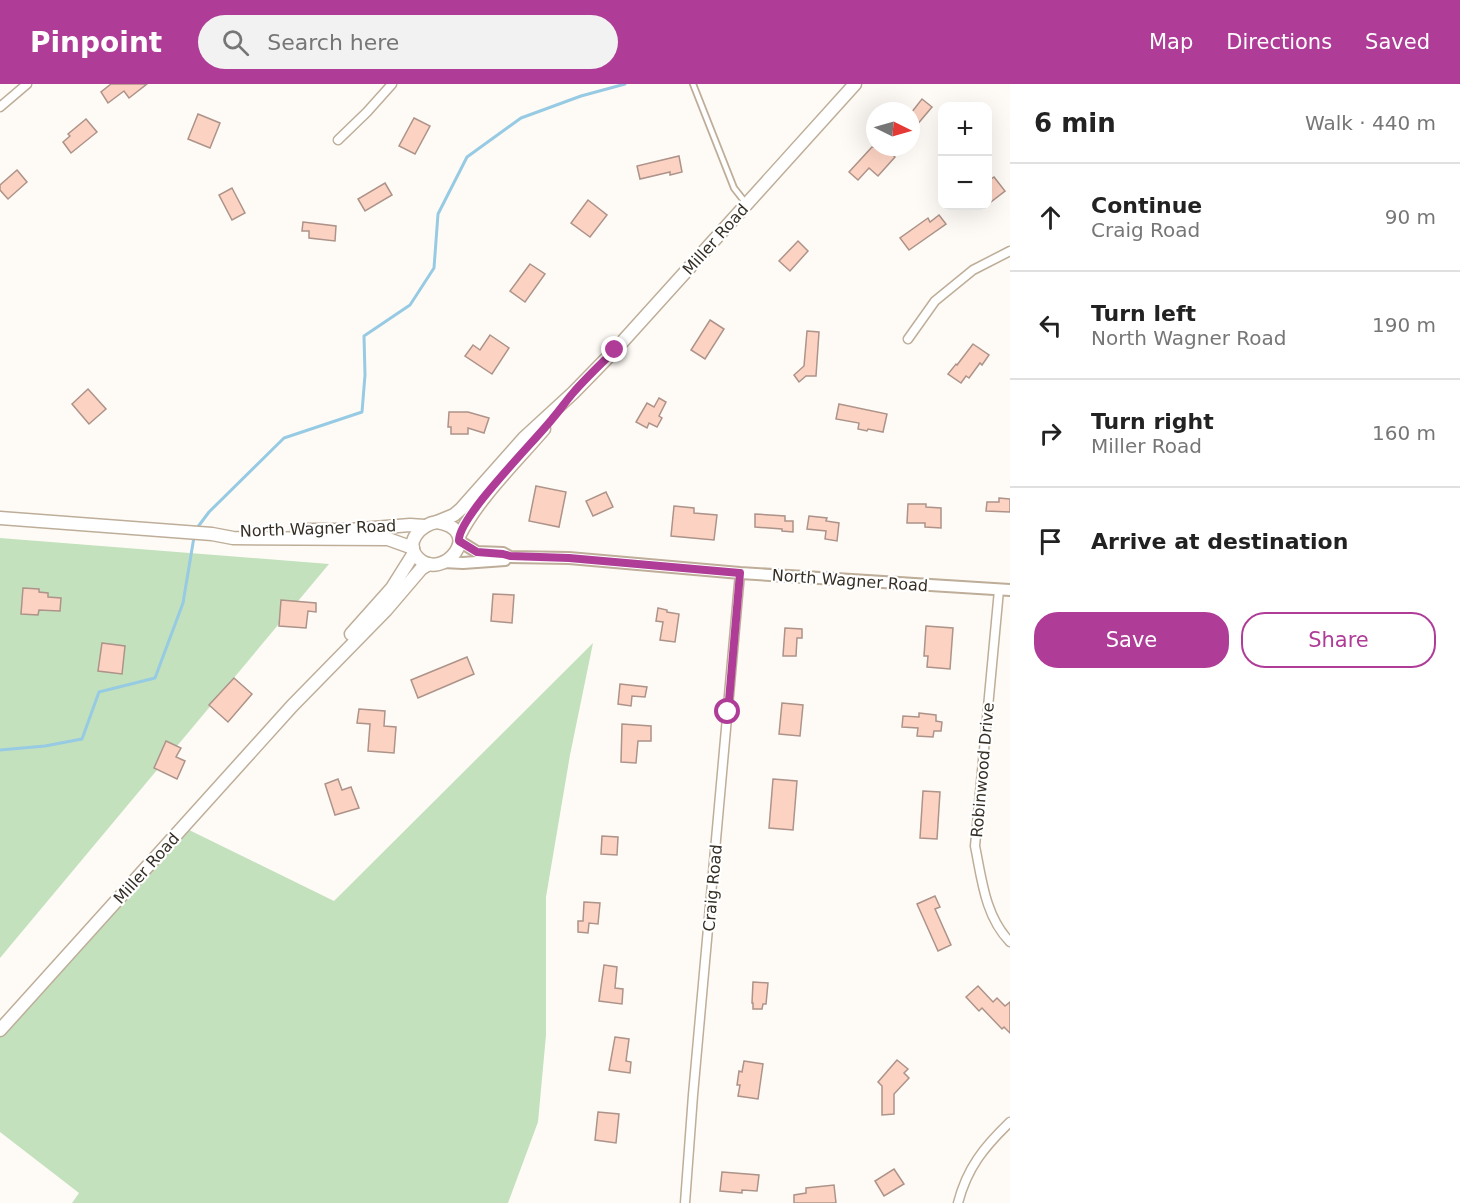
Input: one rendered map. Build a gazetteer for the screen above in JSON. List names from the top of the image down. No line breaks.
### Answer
{"streets":{"main road":["Miller Road","North Wagner Road"],"street":["Robinwood Drive","Craig Road"]},"crossings":[["Miller Road","North Wagner Road"],["North Wagner Road","Robinwood Drive"],["North Wagner Road","Craig Road"]],"north":"right","page":{"header":"Pinpoint","search":"Search here","nav":["Map","Directions","Saved"],"heading":["6 min","Walk · 440 m"],"map_buttons":["+","−"],"list":[["Continue","Craig Road","90 m"],["Turn left","North Wagner Road","190 m"],["Turn right","Miller Road","160 m"],"Arrive at destination"],"buttons":["Save","Share"]}}
